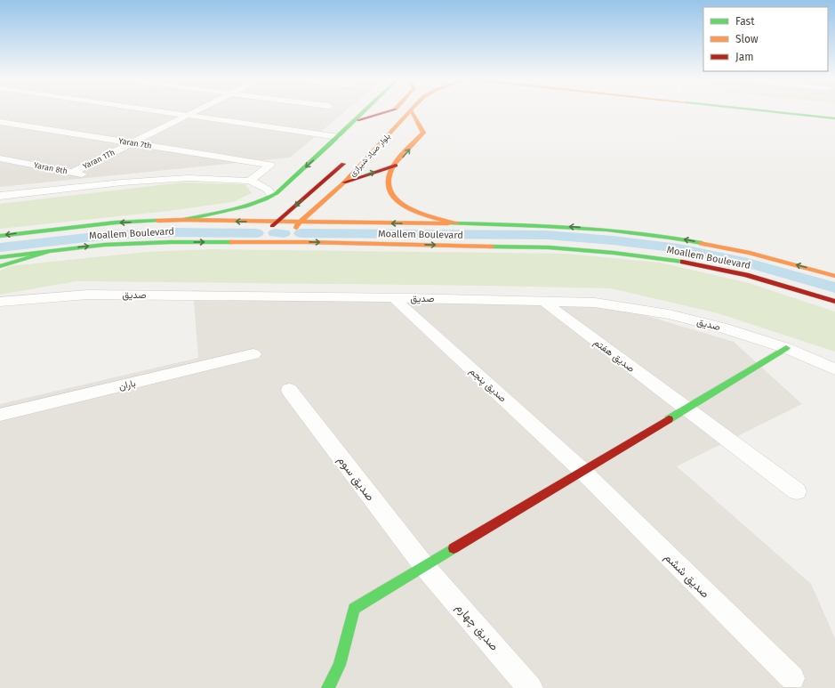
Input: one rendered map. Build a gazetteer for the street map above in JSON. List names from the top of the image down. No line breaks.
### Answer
{"streets":{"main road":["بلوار صیاد شیرازی","Moallem Boulevard"],"street":["Yaran 7th","Yaran 1Th","Yaran 8th","صدیق","صدیق هفتم","باران","صدیق پنجم","صدیق سوم","صدیق ششم","صدیق چهارم"]},"crossings":[["Yaran 7th","Yaran 1Th"],["بلوار صیاد شیرازی","Moallem Boulevard"],["Yaran 1Th","Yaran 8th"],["صدیق","صدیق هفتم"],["صدیق","صدیق پنجم"],["صدیق پنجم","صدیق ششم"],["صدیق سوم","صدیق چهارم"]],"legend":["Fast","Slow","Jam"]}
